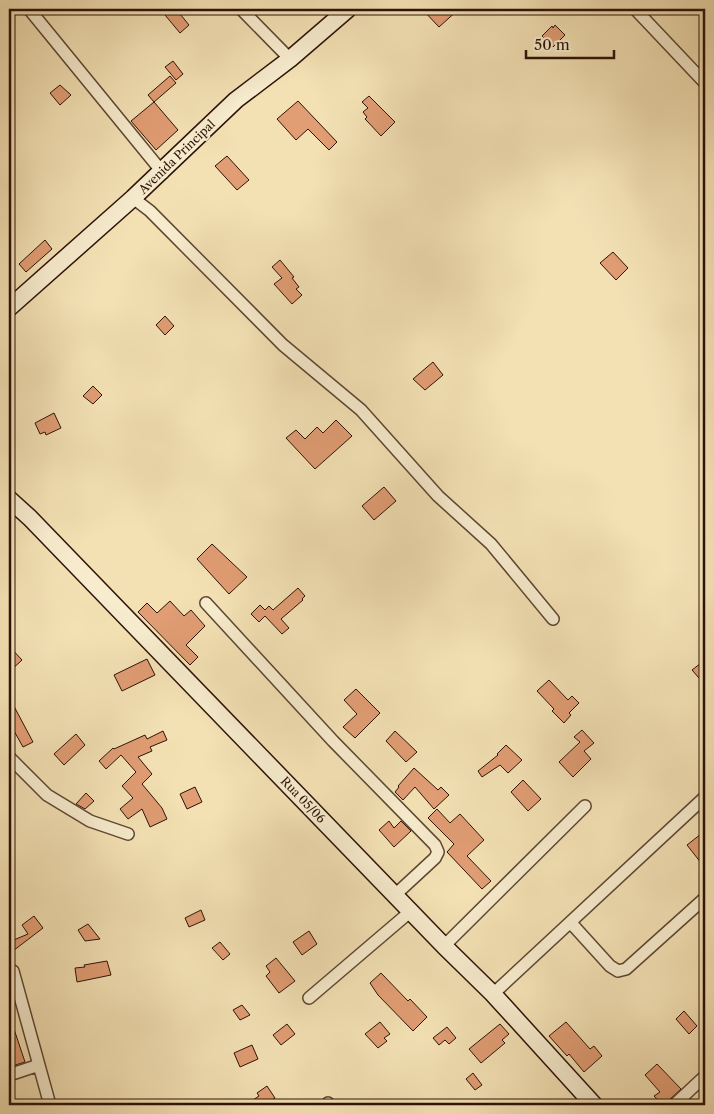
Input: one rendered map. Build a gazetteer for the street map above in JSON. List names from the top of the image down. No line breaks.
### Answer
{"streets":{"street":["Avenida Principal","Rua 05/06"]},"scale_bar":"50 m"}
